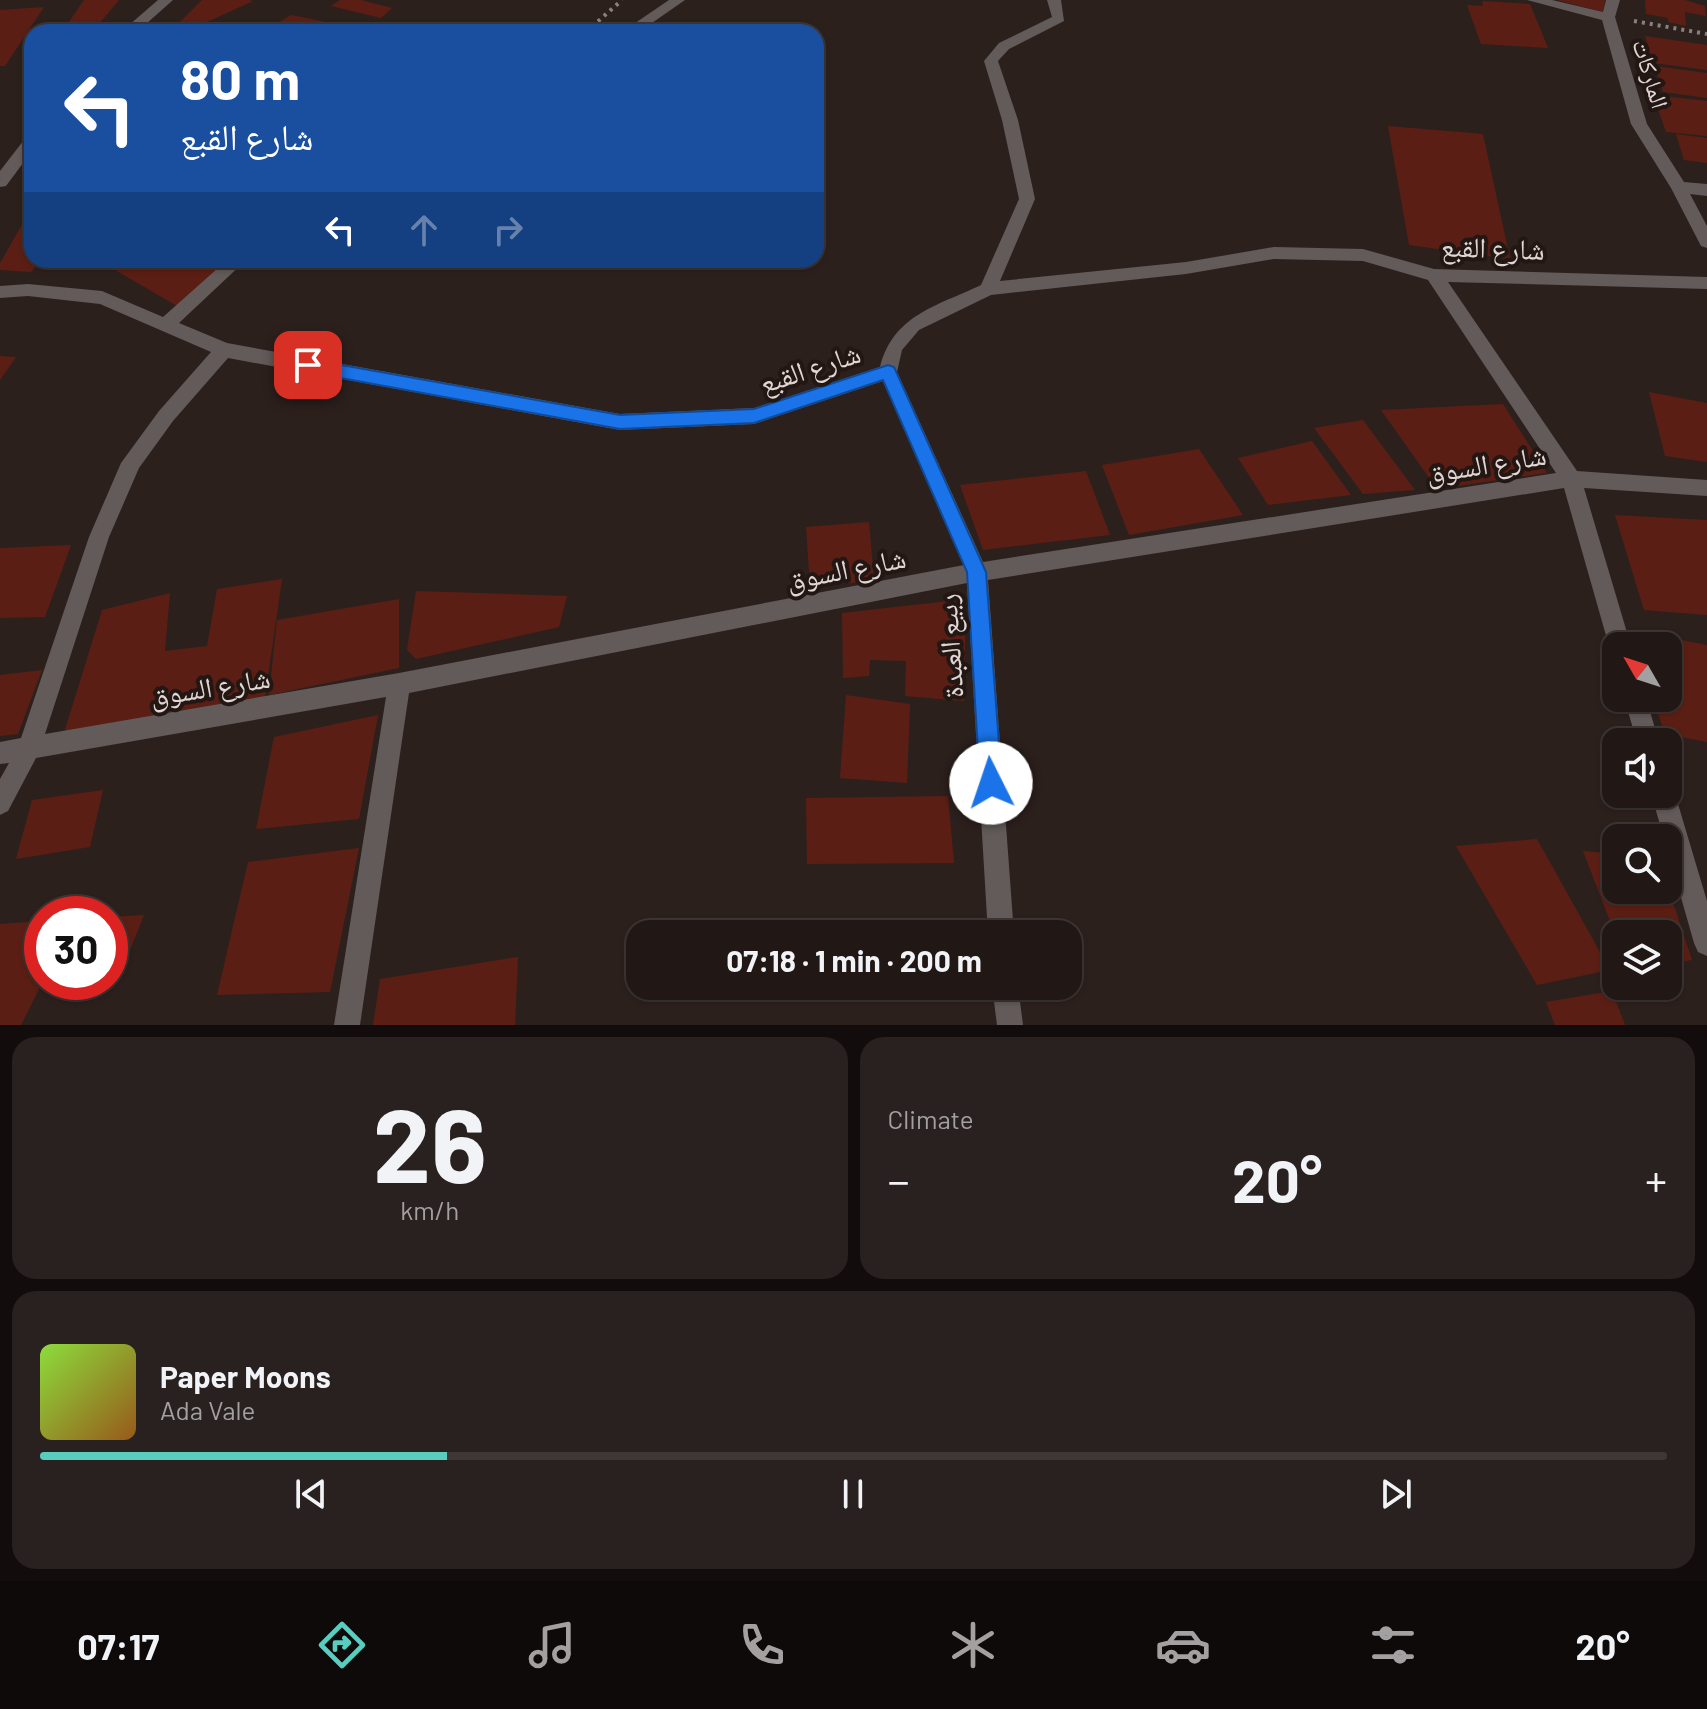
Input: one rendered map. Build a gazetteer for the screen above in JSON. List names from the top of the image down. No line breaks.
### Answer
{"streets":{"street":["الماركات","شارع القبع","شارع السوق","ربيع العبدة"]},"crossings":[["شارع القبع","ربيع العبدة"],["شارع السوق","ربيع العبدة"]],"north":"top left","page":{"turn":["80 m","شارع القبع"],"limit":"30","trip":"07:18 · 1 min · 200 m","tile":[["26","km/h"],"Climate"],"heat":["−","20°","+"],"song":["Paper Moons","Ada Vale"],"tabs":["07:17","20°"]}}
